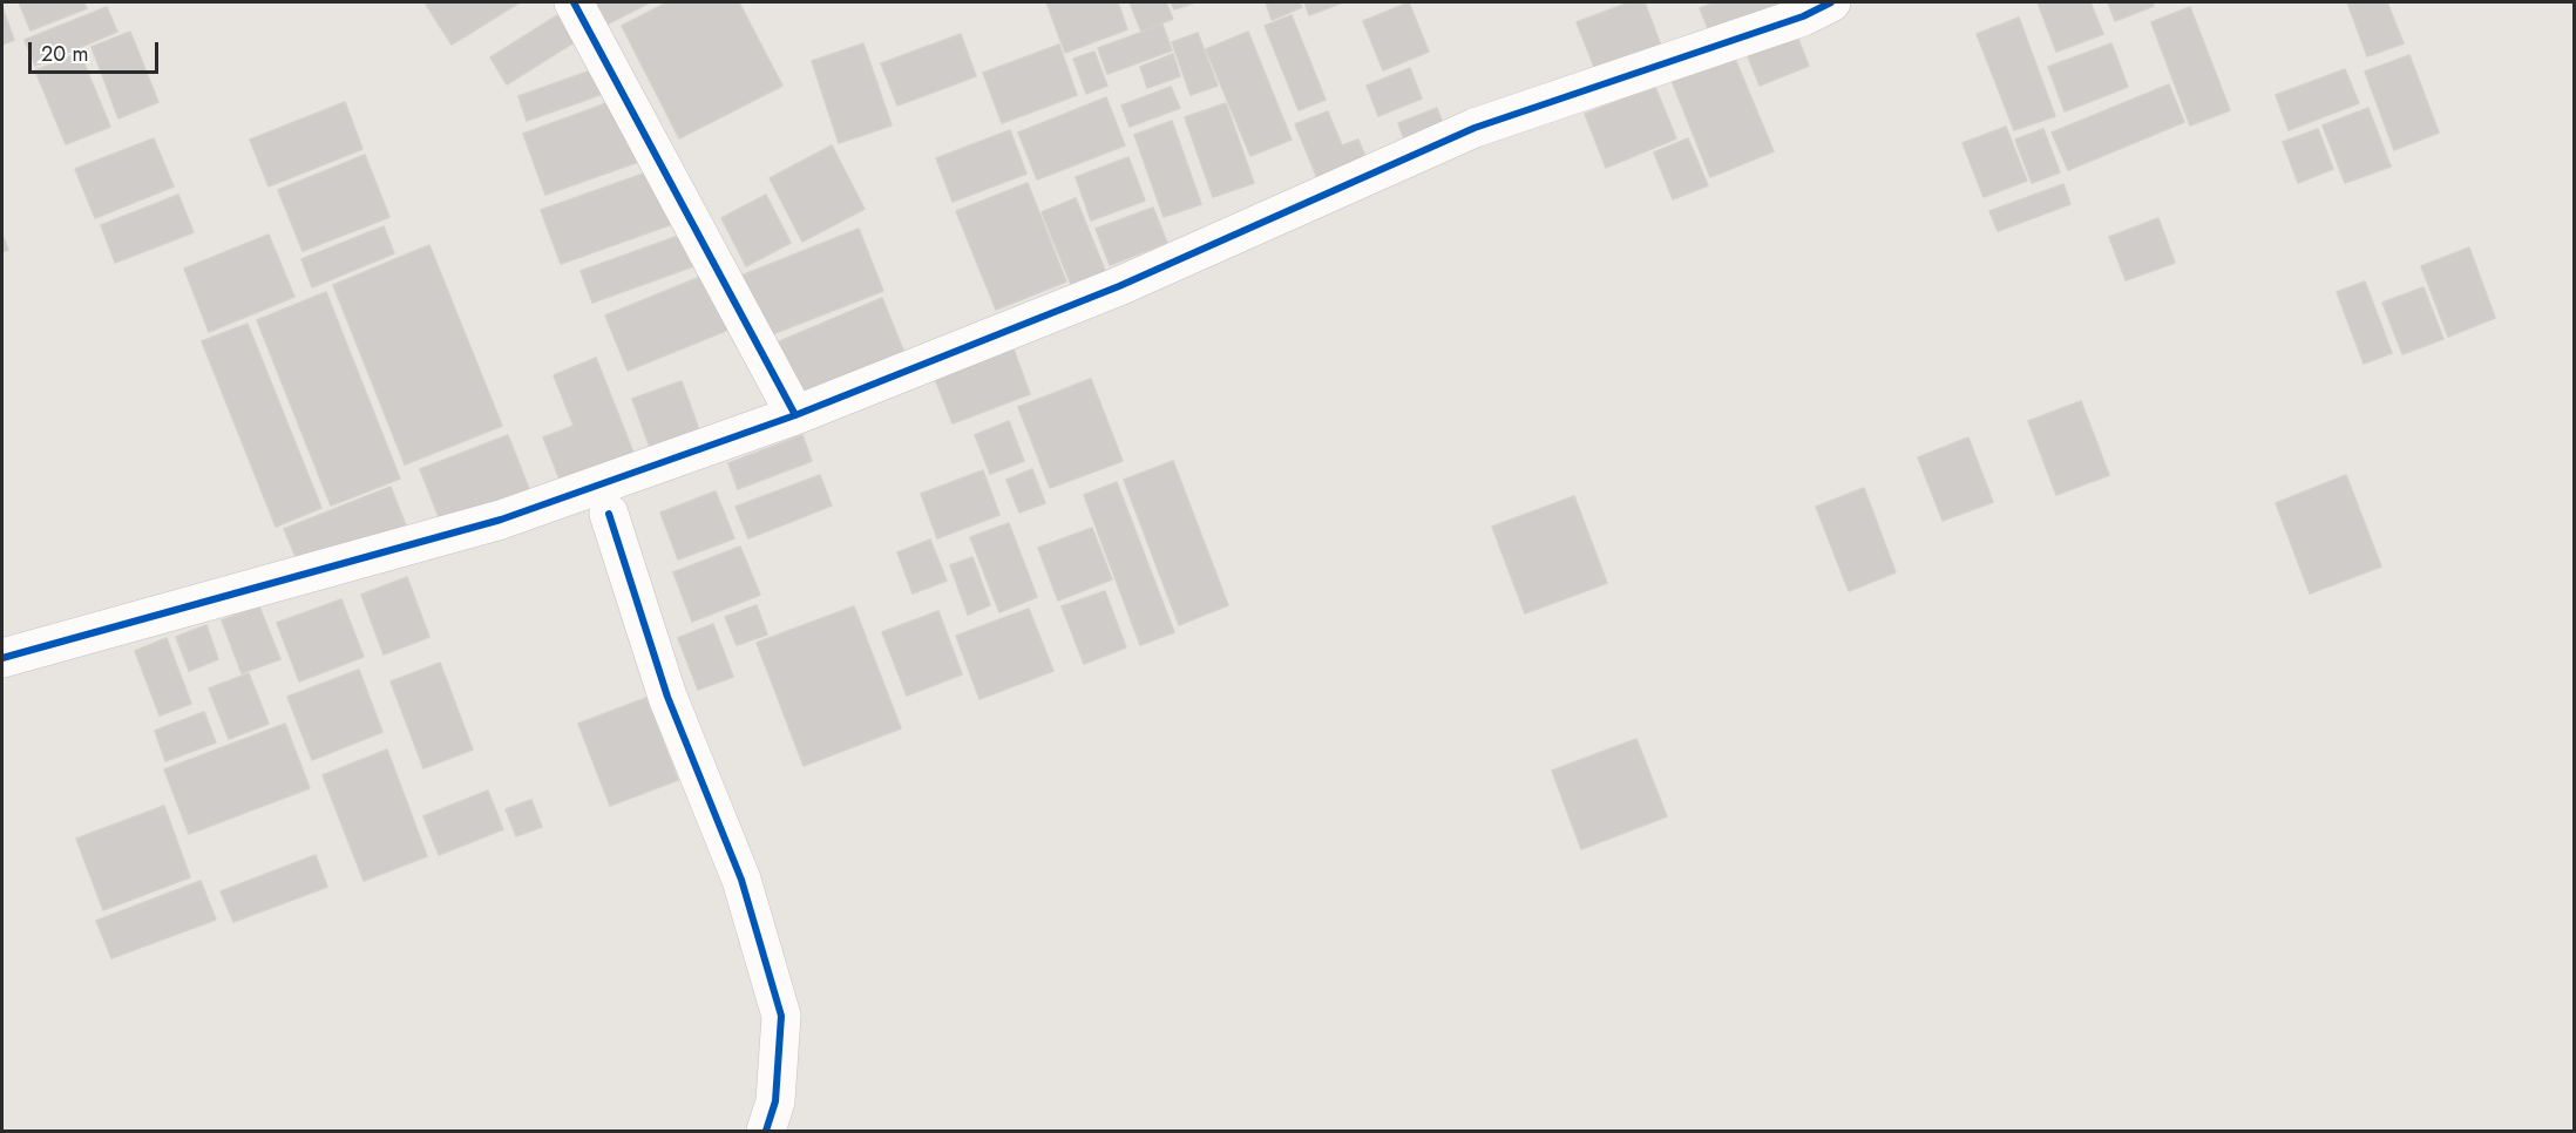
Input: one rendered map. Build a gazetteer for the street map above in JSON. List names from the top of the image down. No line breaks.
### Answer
{"scale_bar":"20 m"}
